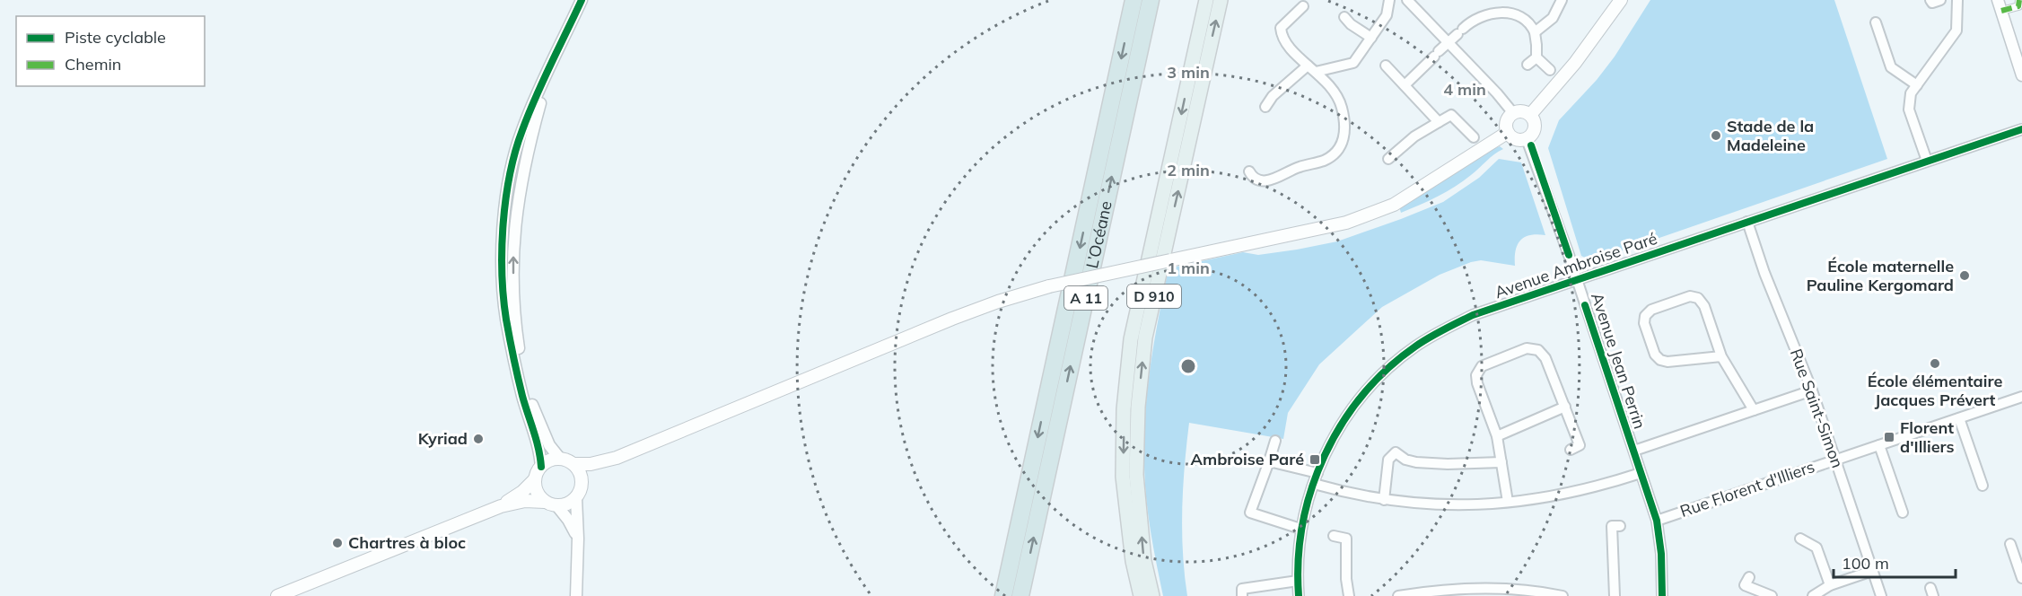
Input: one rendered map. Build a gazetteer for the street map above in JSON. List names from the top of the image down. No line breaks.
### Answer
{"streets":{"highway":["L’Océane","A 11"],"main road":["D 910"],"street":["Avenue Ambroise Paré","Avenue Jean Perrin","Rue Saint-Simon","Rue Florent d'Illiers"]},"crossings":[["Avenue Ambroise Paré","Avenue Jean Perrin"],["Avenue Ambroise Paré","Rue Saint-Simon"],["Avenue Jean Perrin","Rue Florent d'Illiers"],["Rue Saint-Simon","Rue Florent d'Illiers"]],"places":{"other":["Stade de la Madeleine","École maternelle Pauline Kergomard","École élémentaire Jacques Prévert","Kyriad","Chartres à bloc"],"transit":["Florent d'Illiers","Ambroise Paré"]},"legend":["Piste cyclable","Chemin"],"scale_bar":"100 m","rings":["3 min","4 min","2 min","1 min"]}
